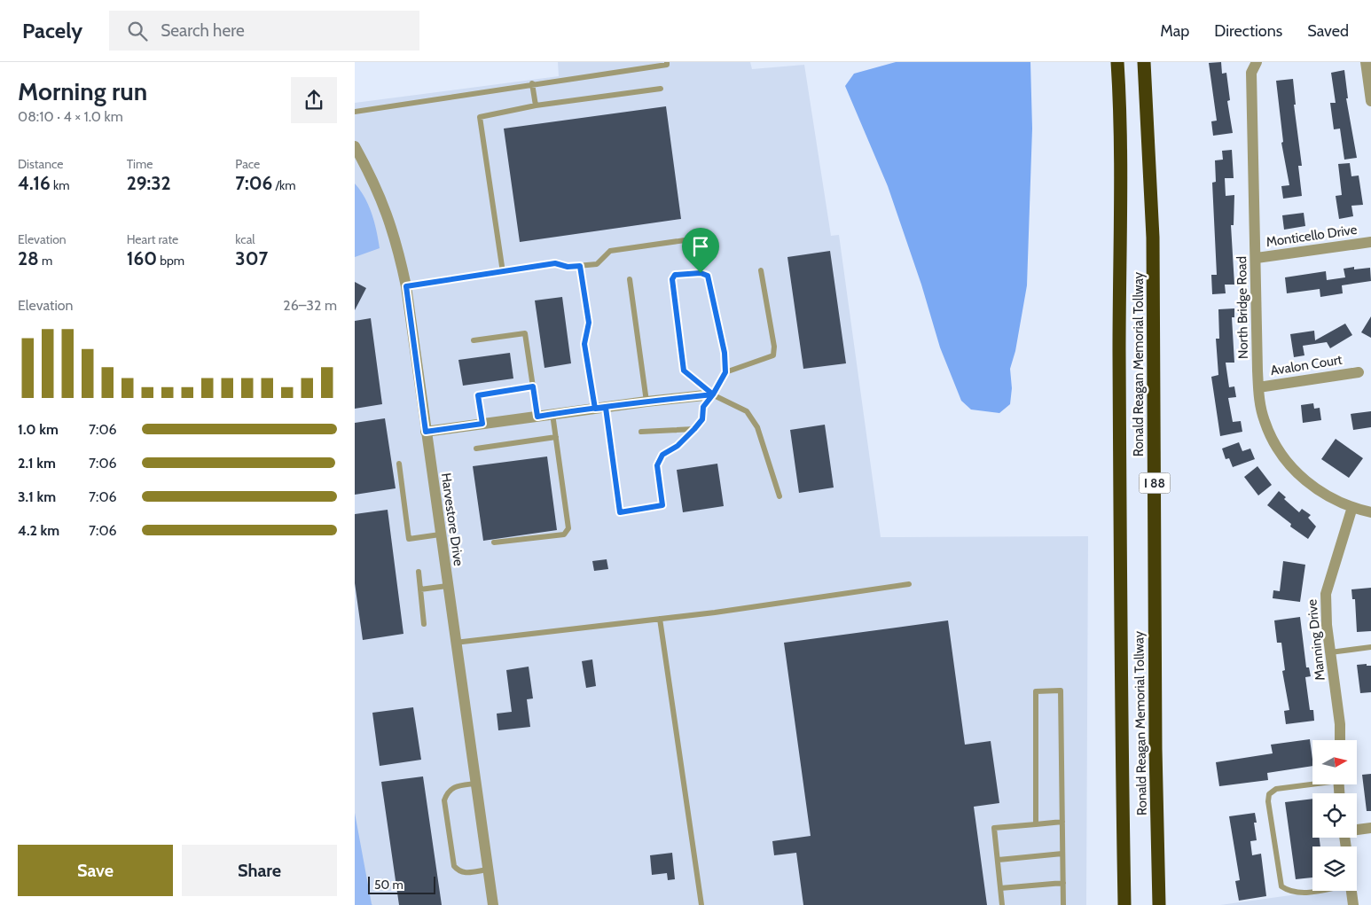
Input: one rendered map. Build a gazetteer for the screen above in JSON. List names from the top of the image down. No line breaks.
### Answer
{"streets":{"highway":["Ronald Reagan Memorial Tollway","I 88"],"street":["Monticello Drive","North Bridge Road","Avalon Court","Harvestore Drive","Manning Drive"]},"crossings":[["Monticello Drive","North Bridge Road"],["North Bridge Road","Avalon Court"],["North Bridge Road","Manning Drive"]],"scale_bar":"50 m","north":"right","page":{"header":"Pacely","search":"Search here","nav":["Map","Directions","Saved"],"heading":["Morning run","08:10 · 4 × 1.0 km"],"stats":[["Distance","4.16 km"],["Time","29:32"],["Pace","7:06 /km"],["Elevation","28 m"],["Heart rate","160 bpm"],["kcal","307"]],"chart":["Elevation","26–32 m"],"list":[{"name":"1.0 km","note":"7:06"},{"name":"2.1 km","note":"7:06"},{"name":"3.1 km","note":"7:06"},{"name":"4.2 km","note":"7:06"}],"buttons":["Save","Share"],"scale":"50 m"}}
